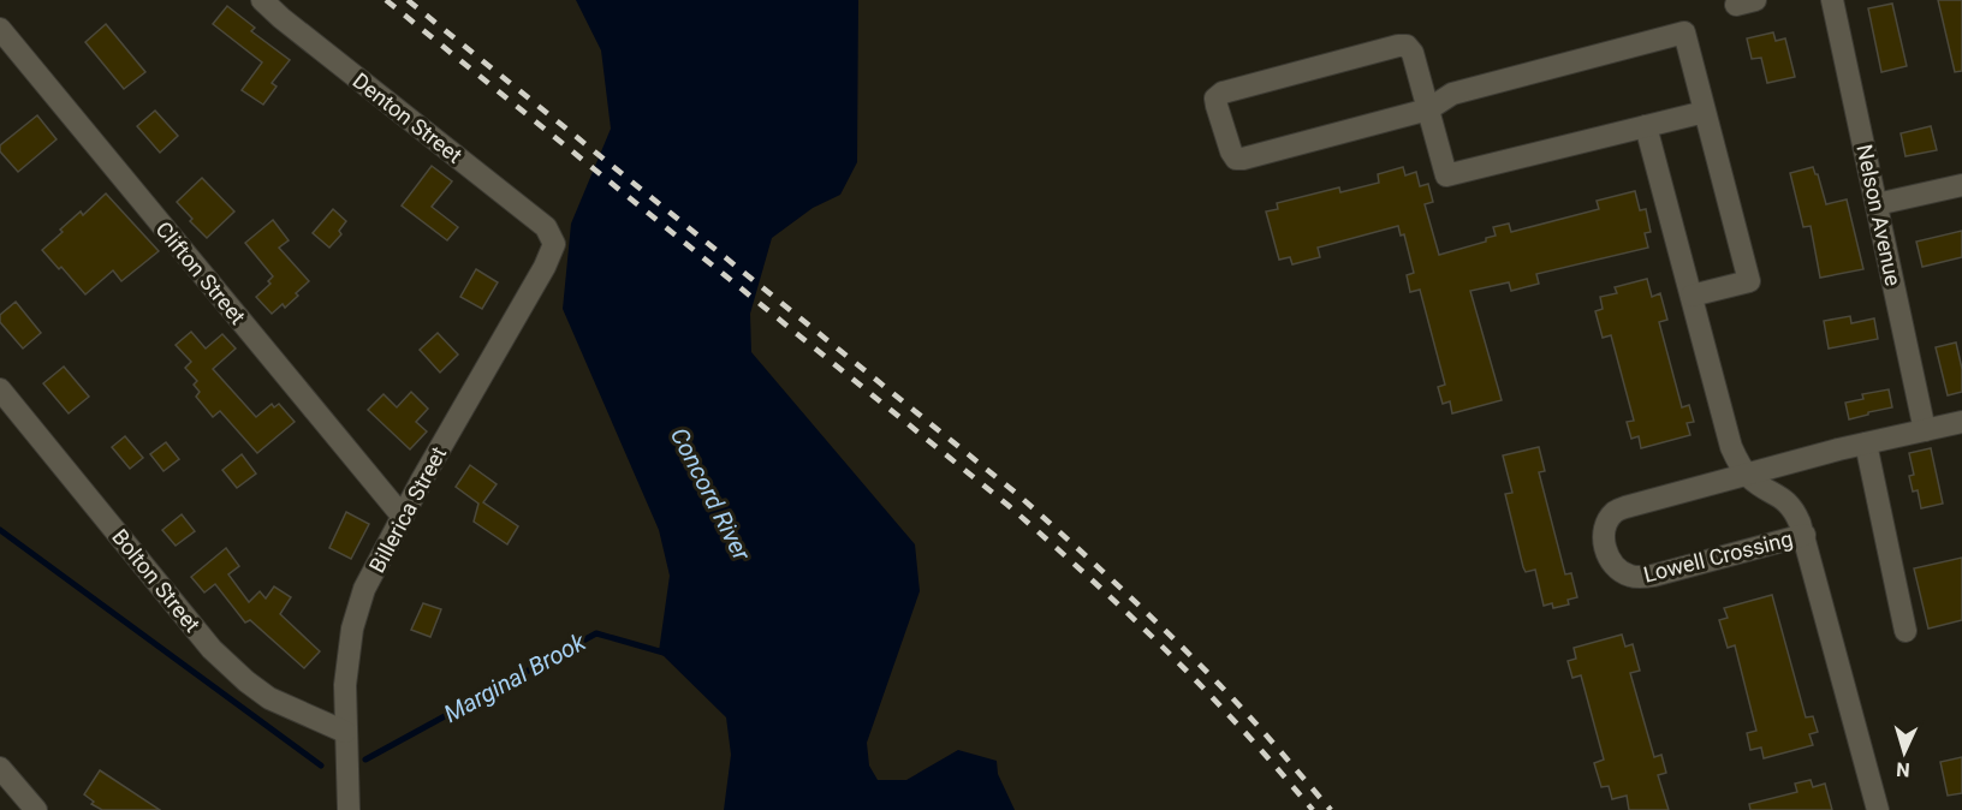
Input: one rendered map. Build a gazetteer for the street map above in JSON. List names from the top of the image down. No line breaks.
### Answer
{"streets":{"street":["Denton Street","Nelson Avenue","Clifton Street","Billerica Street","Lowell Crossing","Bolton Street"]},"crossings":[["Denton Street","Billerica Street"],["Clifton Street","Billerica Street"],["Billerica Street","Bolton Street"]],"water":["Concord River","Marginal Brook"],"north":"bottom"}
